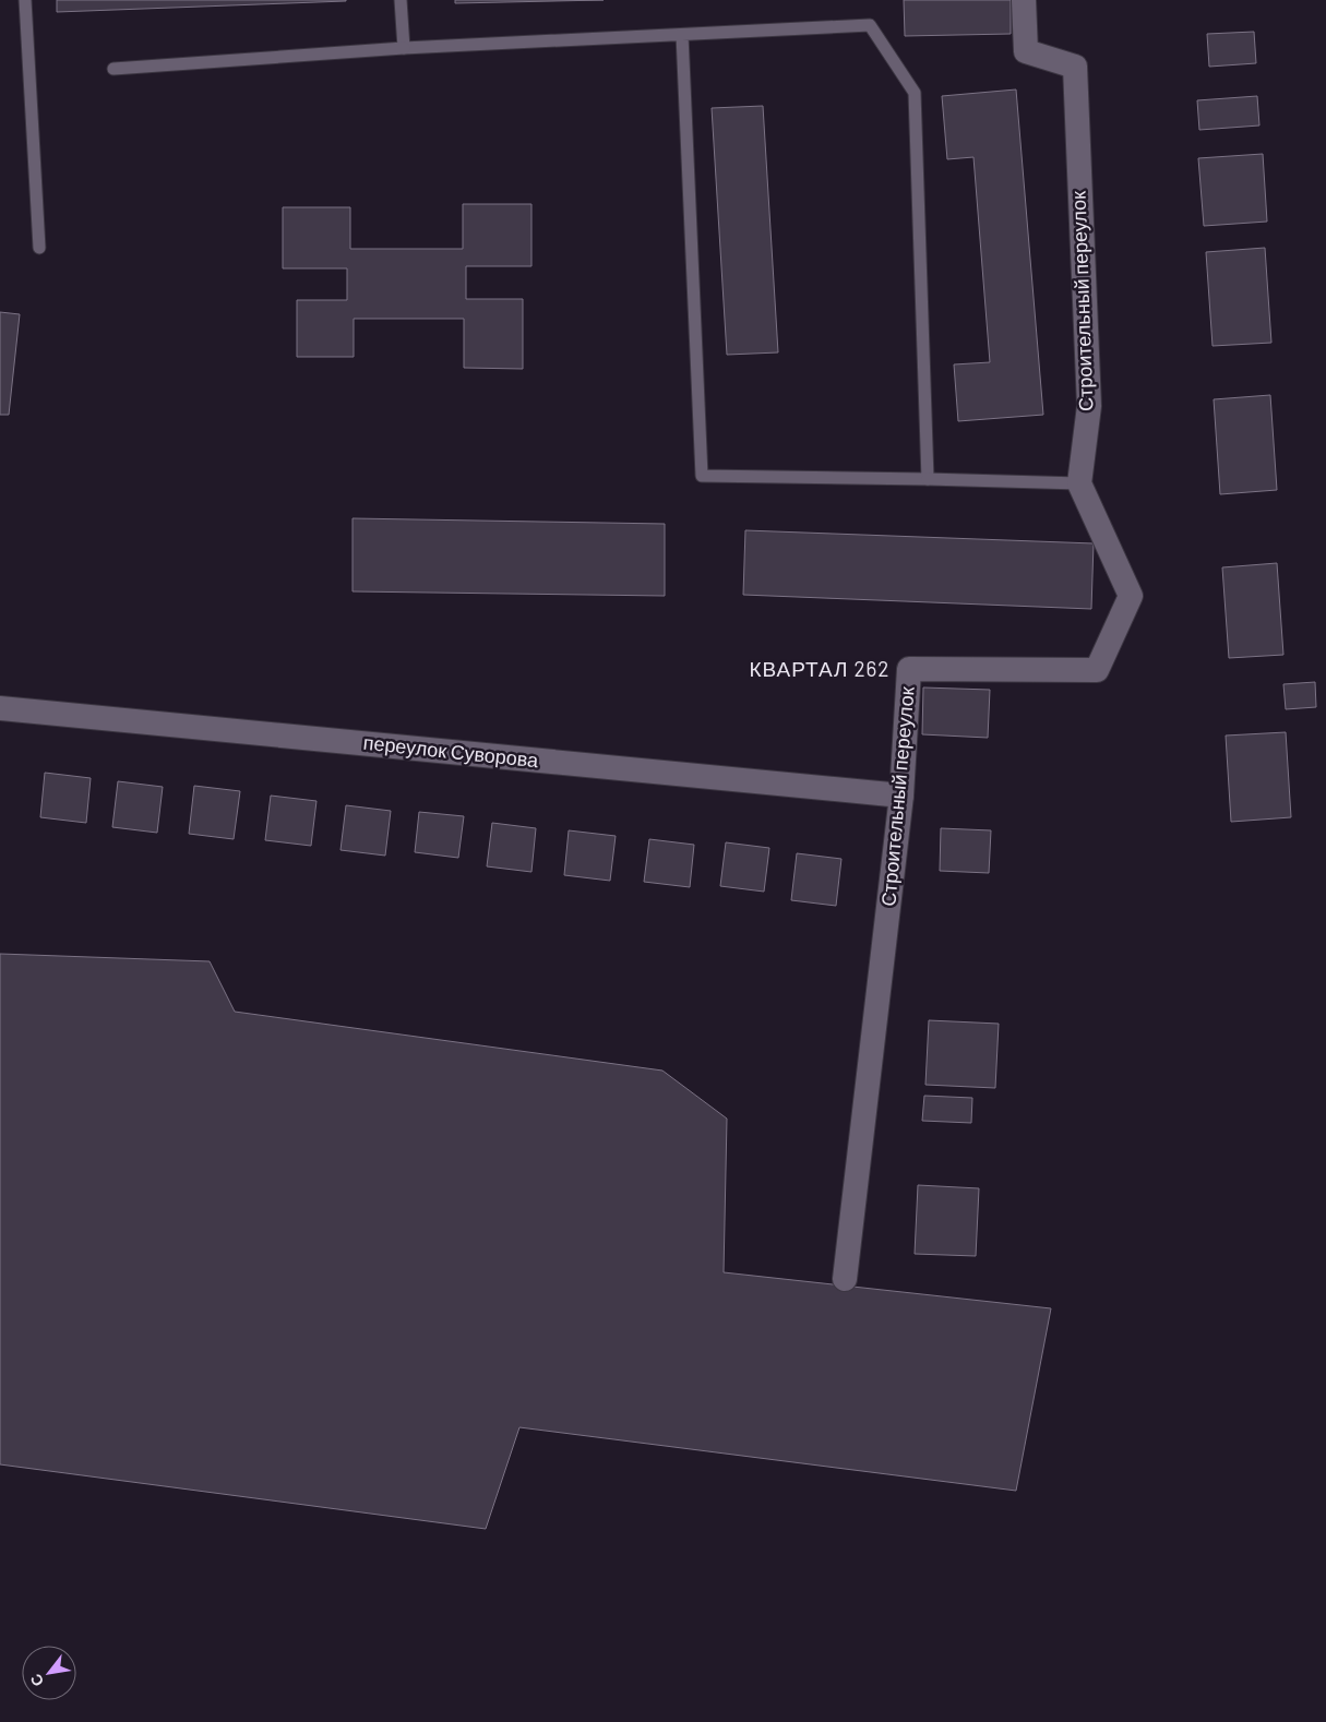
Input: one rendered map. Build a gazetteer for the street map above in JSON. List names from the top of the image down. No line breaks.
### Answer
{"streets":{"street":["Строительный переулок","переулок Суворова"]},"crossings":[["Строительный переулок","переулок Суворова"]],"districts":["КВАРТАЛ 262"],"north":"bottom left"}
